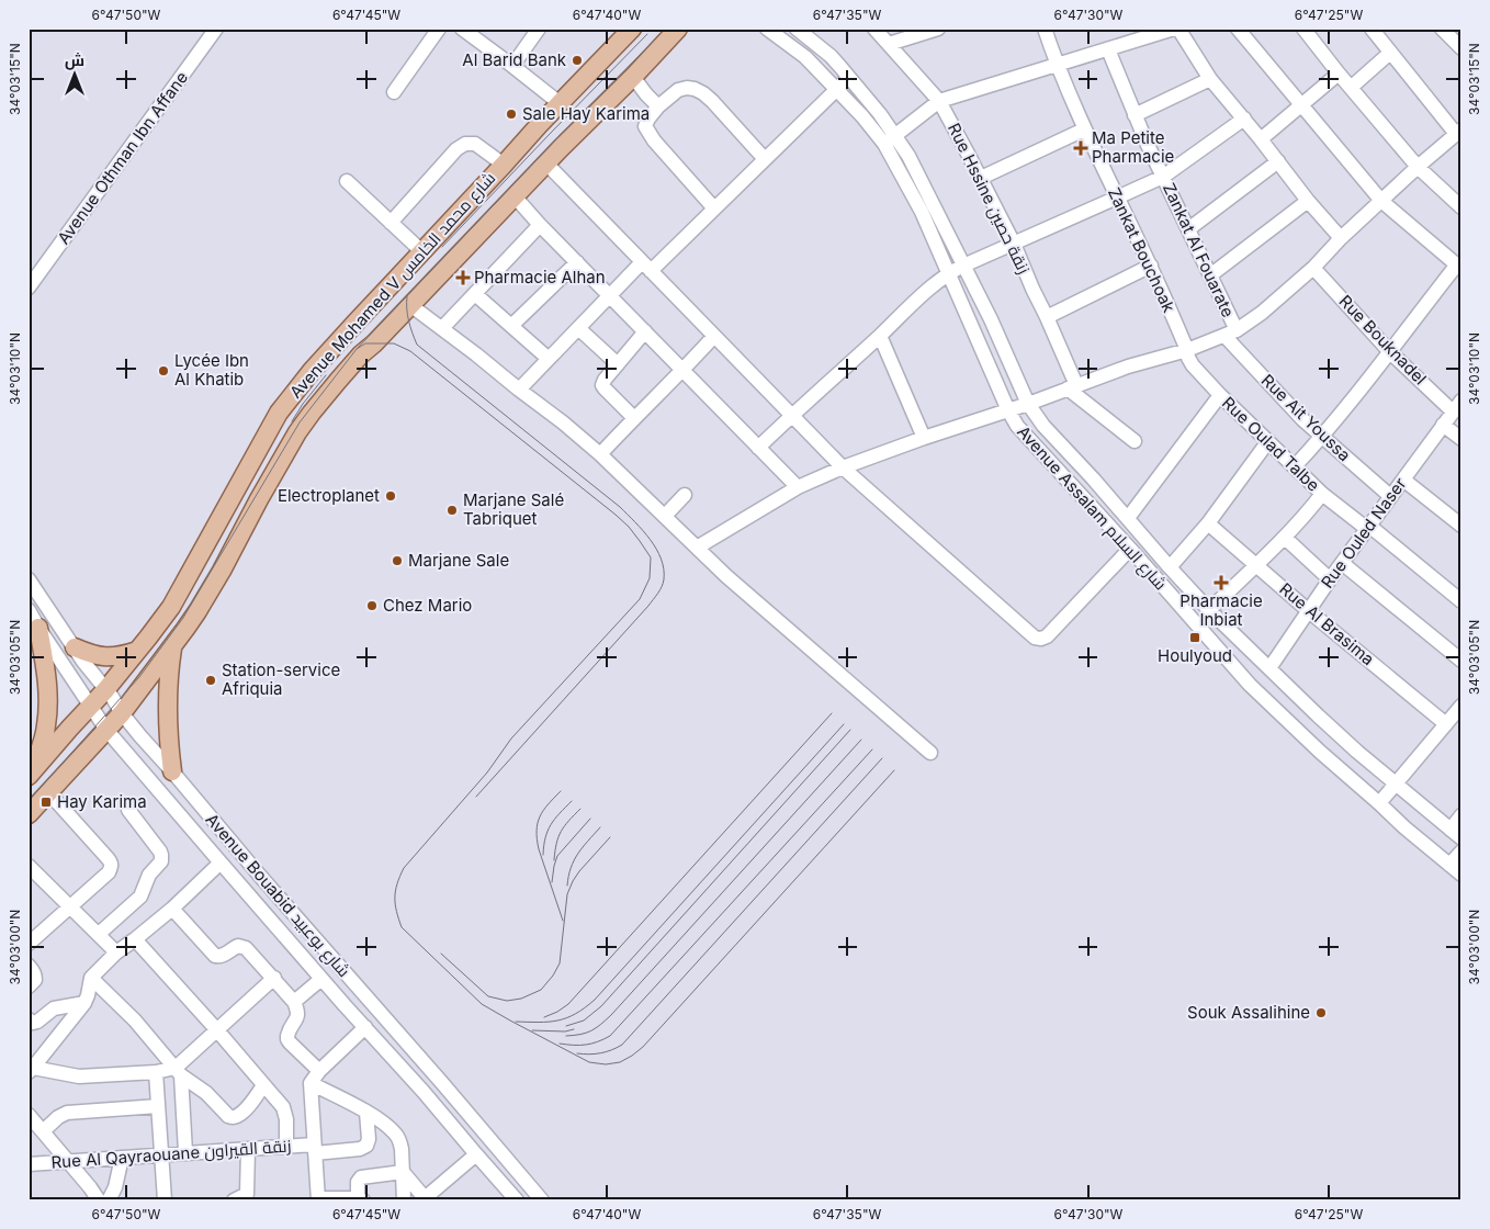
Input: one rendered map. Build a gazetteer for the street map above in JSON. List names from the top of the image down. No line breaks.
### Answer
{"streets":{"main road":["Avenue Mohamed V شارع محمد الخامس"],"street":["Avenue Othman Ibn Affane","Rue Hssine زنقة حصين","Zankat Bouchoak","Zankat Al Fouarate","Rue Bouknadel","Rue Ait Youssa","Rue Oulad Talbe","Avenue Assalam شارع السلام","Rue Ouled Naser","Rue Al Brasima","Avenue Bouabid شارع بوعبيد","Rue Al Qayraouane زنقة القيراون"]},"crossings":[["Zankat Bouchoak","Rue Oulad Talbe"],["Zankat Al Fouarate","Rue Ait Youssa"],["Avenue Mohamed V شارع محمد الخامس","Avenue Bouabid شارع بوعبيد"],["Rue Bouknadel","Rue Ouled Naser"],["Rue Ait Youssa","Rue Ouled Naser"],["Rue Oulad Talbe","Rue Ouled Naser"],["Avenue Assalam شارع السلام","Rue Ouled Naser"],["Rue Ouled Naser","Rue Al Brasima"]],"places":{"other":["Al Barid Bank","Sale Hay Karima","Lycée Ibn Al Khatib","Electroplanet","Marjane Salé Tabriquet","Marjane Sale","Chez Mario","Station-service Afriquia","Souk Assalihine"],"health":["Ma Petite Pharmacie","Pharmacie Alhan","Pharmacie Inbiat"],"transit":["Houlyoud","Hay Karima"]},"north":"top","coordinates":["6°47'50\"W","6°47'45\"W","6°47'40\"W","6°47'35\"W","6°47'30\"W","6°47'25\"W","34°03'15\"N","34°03'10\"N","34°03'05\"N","34°03'00\"N"]}
